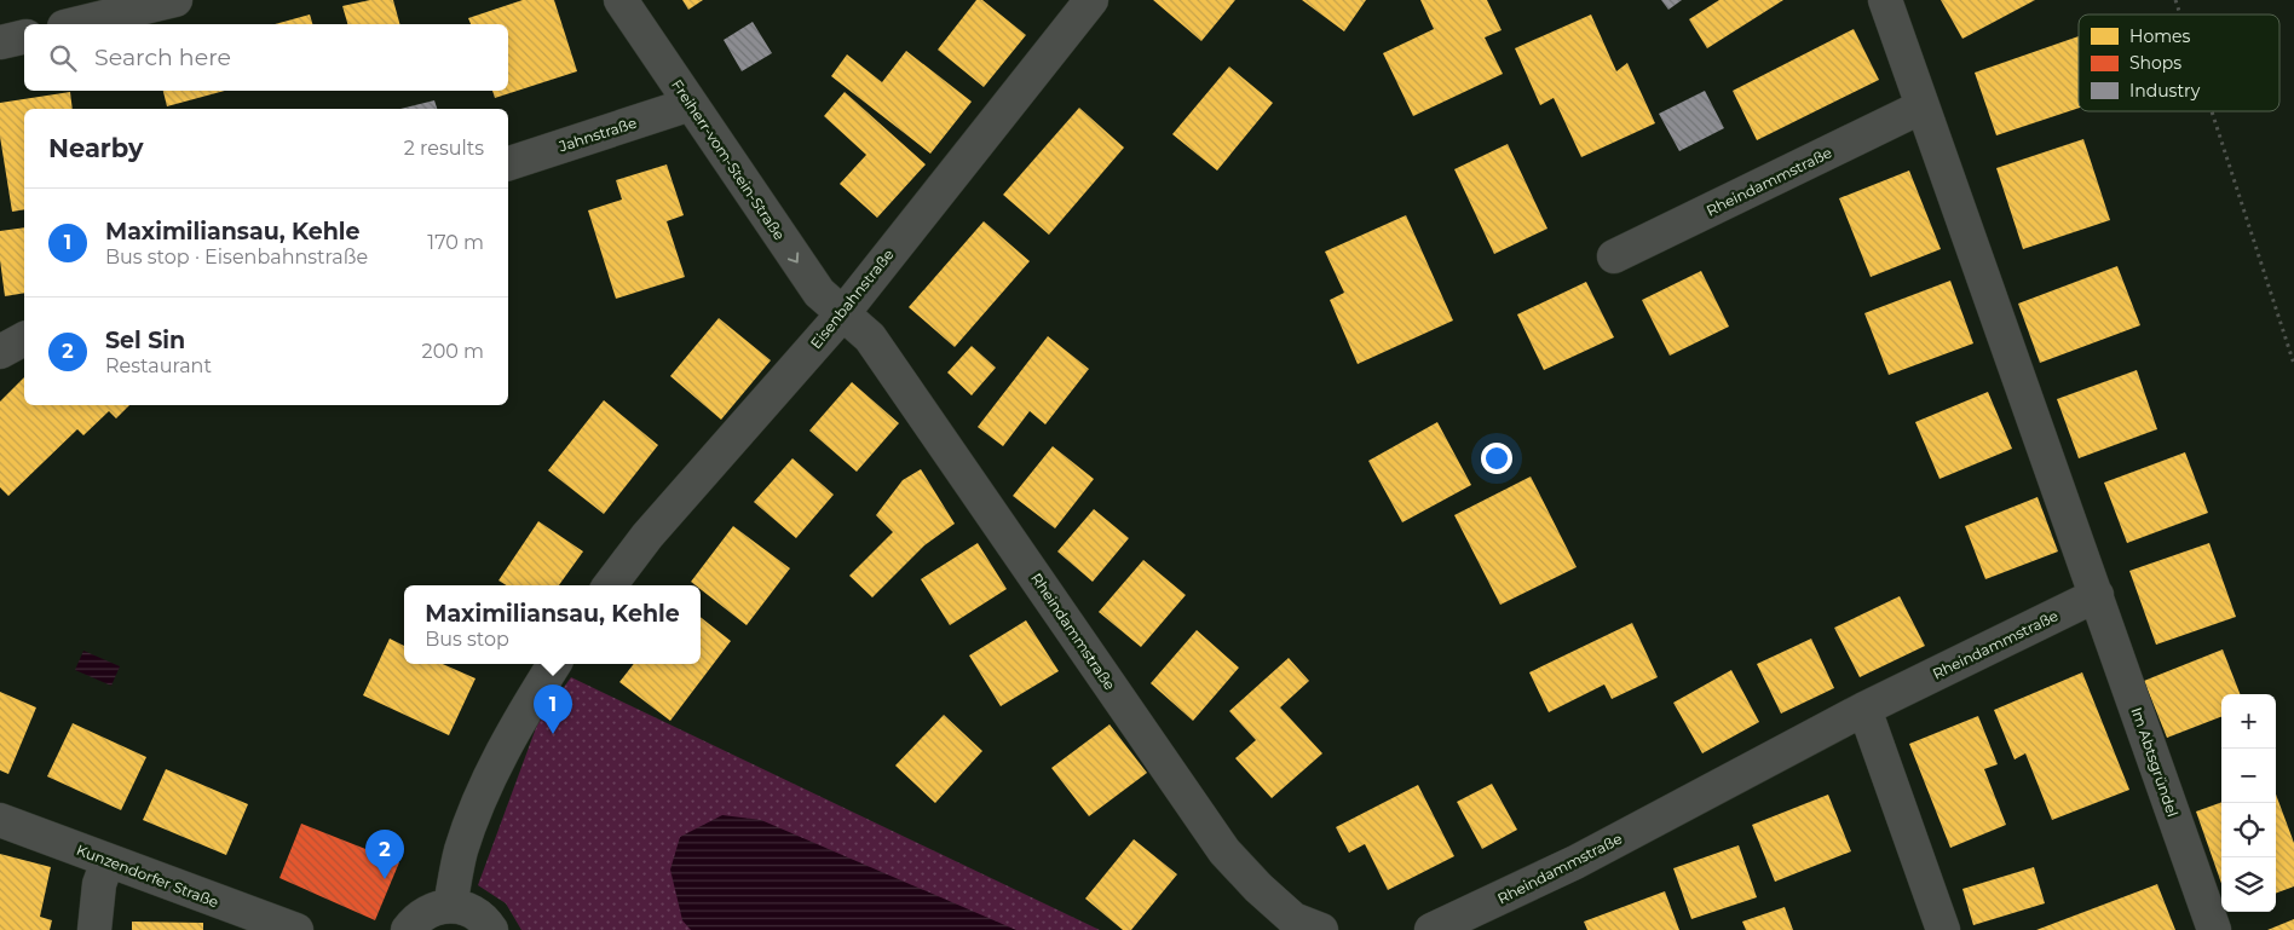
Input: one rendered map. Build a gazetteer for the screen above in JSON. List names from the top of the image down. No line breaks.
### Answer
{"streets":{"street":["Jahnstraße","Freiherr-vom-Stein-Straße","Rheindammstraße","Eisenbahnstraße","Im Abtsgründel","Kunzendorfer Straße"]},"crossings":[["Jahnstraße","Freiherr-vom-Stein-Straße"],["Freiherr-vom-Stein-Straße","Rheindammstraße"],["Freiherr-vom-Stein-Straße","Eisenbahnstraße"],["Rheindammstraße","Eisenbahnstraße"],["Rheindammstraße","Im Abtsgründel"]],"one_way":["Freiherr-vom-Stein-Straße"],"legend":["Homes","Shops","Industry"],"page":{"search":"Search here","heading":["Nearby","2 results"],"list":[{"mark":"1","name":"Maximiliansau, Kehle","note":"Bus stop · Eisenbahnstraße","value":"170 m"},{"mark":"2","name":"Sel Sin","note":"Restaurant","value":"200 m"}],"popup":["Maximiliansau, Kehle","Bus stop"],"pins":["1","2"],"map_buttons":["+","−"]}}
